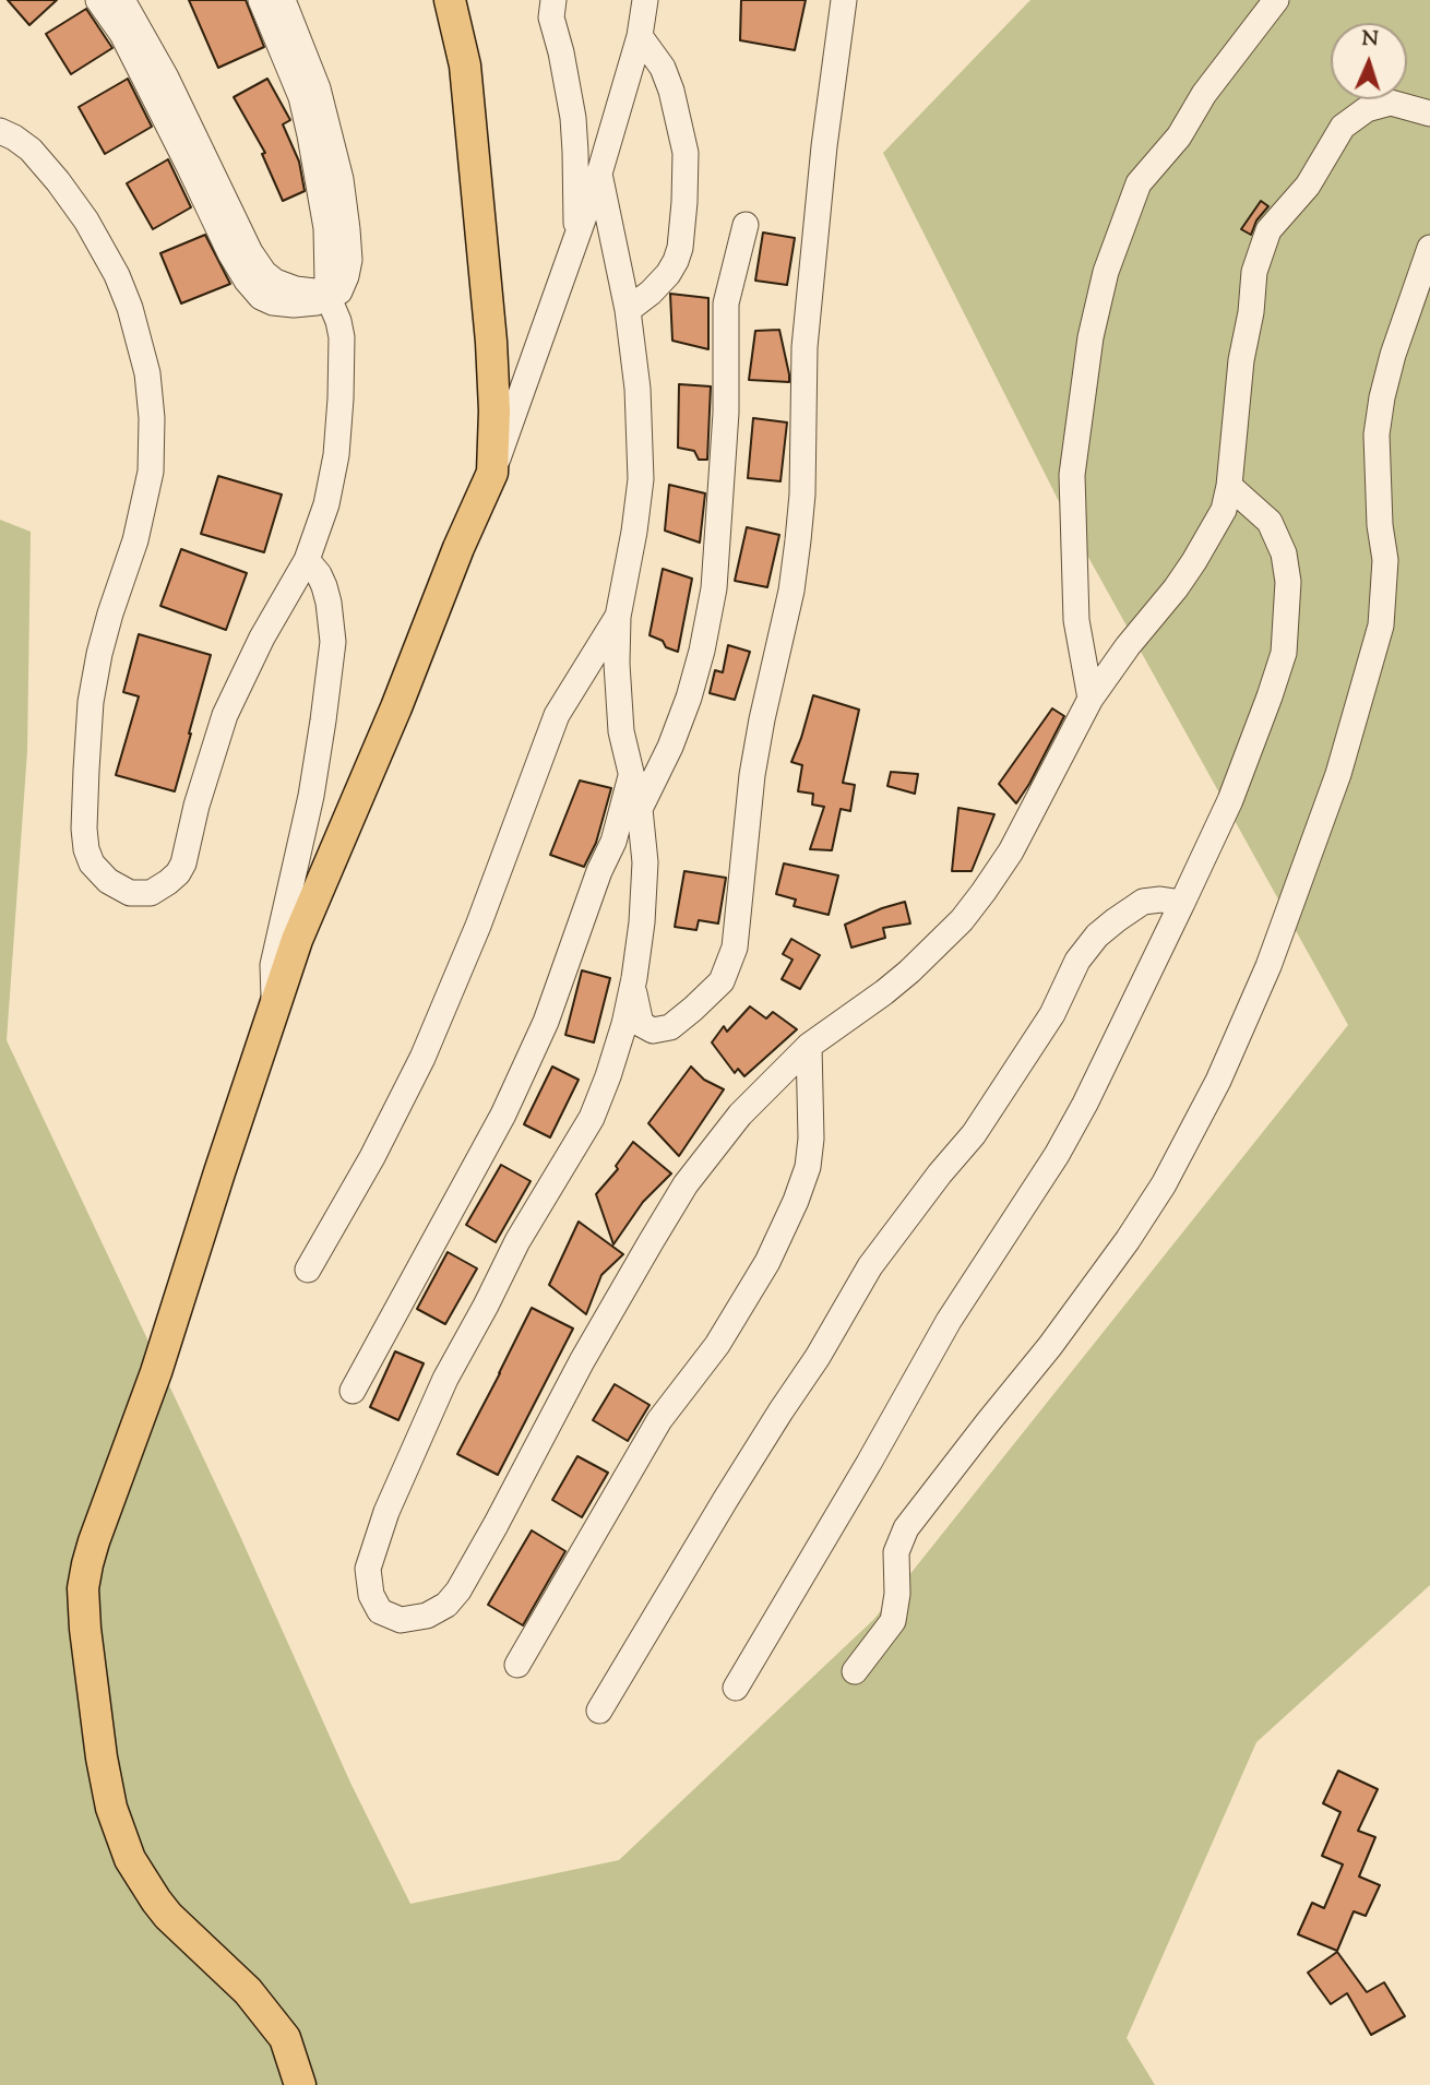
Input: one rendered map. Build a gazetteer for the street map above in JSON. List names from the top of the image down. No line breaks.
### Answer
{"north":"top"}
